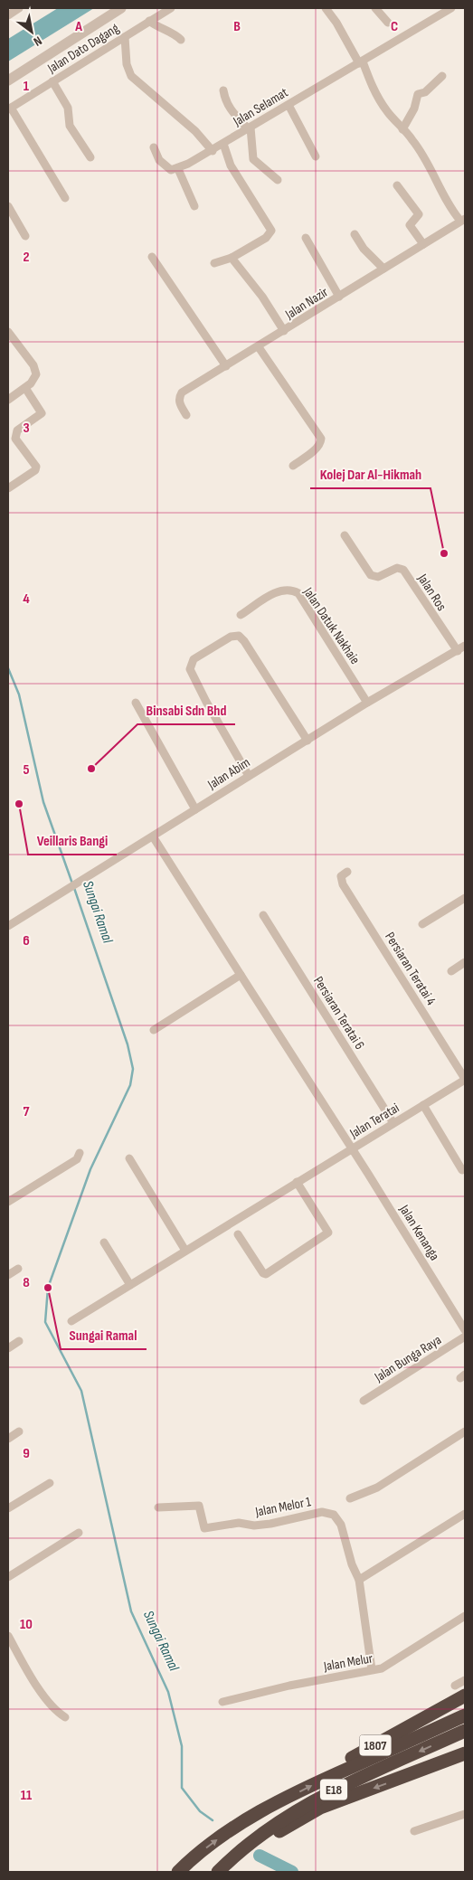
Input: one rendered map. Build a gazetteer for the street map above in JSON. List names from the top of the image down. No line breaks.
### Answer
{"streets":{"highway":["1807","E18"],"street":["Jalan Dato Dagang","Jalan Selamat","Jalan Nazir","Jalan Ros","Jalan Datuk Nakhaie","Jalan Abim","Persiaran Teratai 4","Persiaran Teratai 6","Jalan Teratai","Jalan Kenanga","Jalan Bunga Raya","Jalan Melor 1","Jalan Melur"]},"crossings":[["Jalan Ros","Jalan Abim"],["Jalan Datuk Nakhaie","Jalan Abim"],["Jalan Abim","Jalan Kenanga"],["Persiaran Teratai 4","Jalan Teratai"],["Persiaran Teratai 6","Jalan Teratai"],["Jalan Teratai","Jalan Kenanga"],["Jalan Melor 1","Jalan Melur"],["1807","E18"]],"water":["Sungai Ramal"],"places":["Kolej Dar Al-Hikmah","Binsabi Sdn Bhd","Veillaris Bangi","Sungai Ramal"],"north":"bottom right","grid":{"columns":["A","B","C"],"rows":["1","2","3","4","5","6","7","8","9","10","11"]}}
